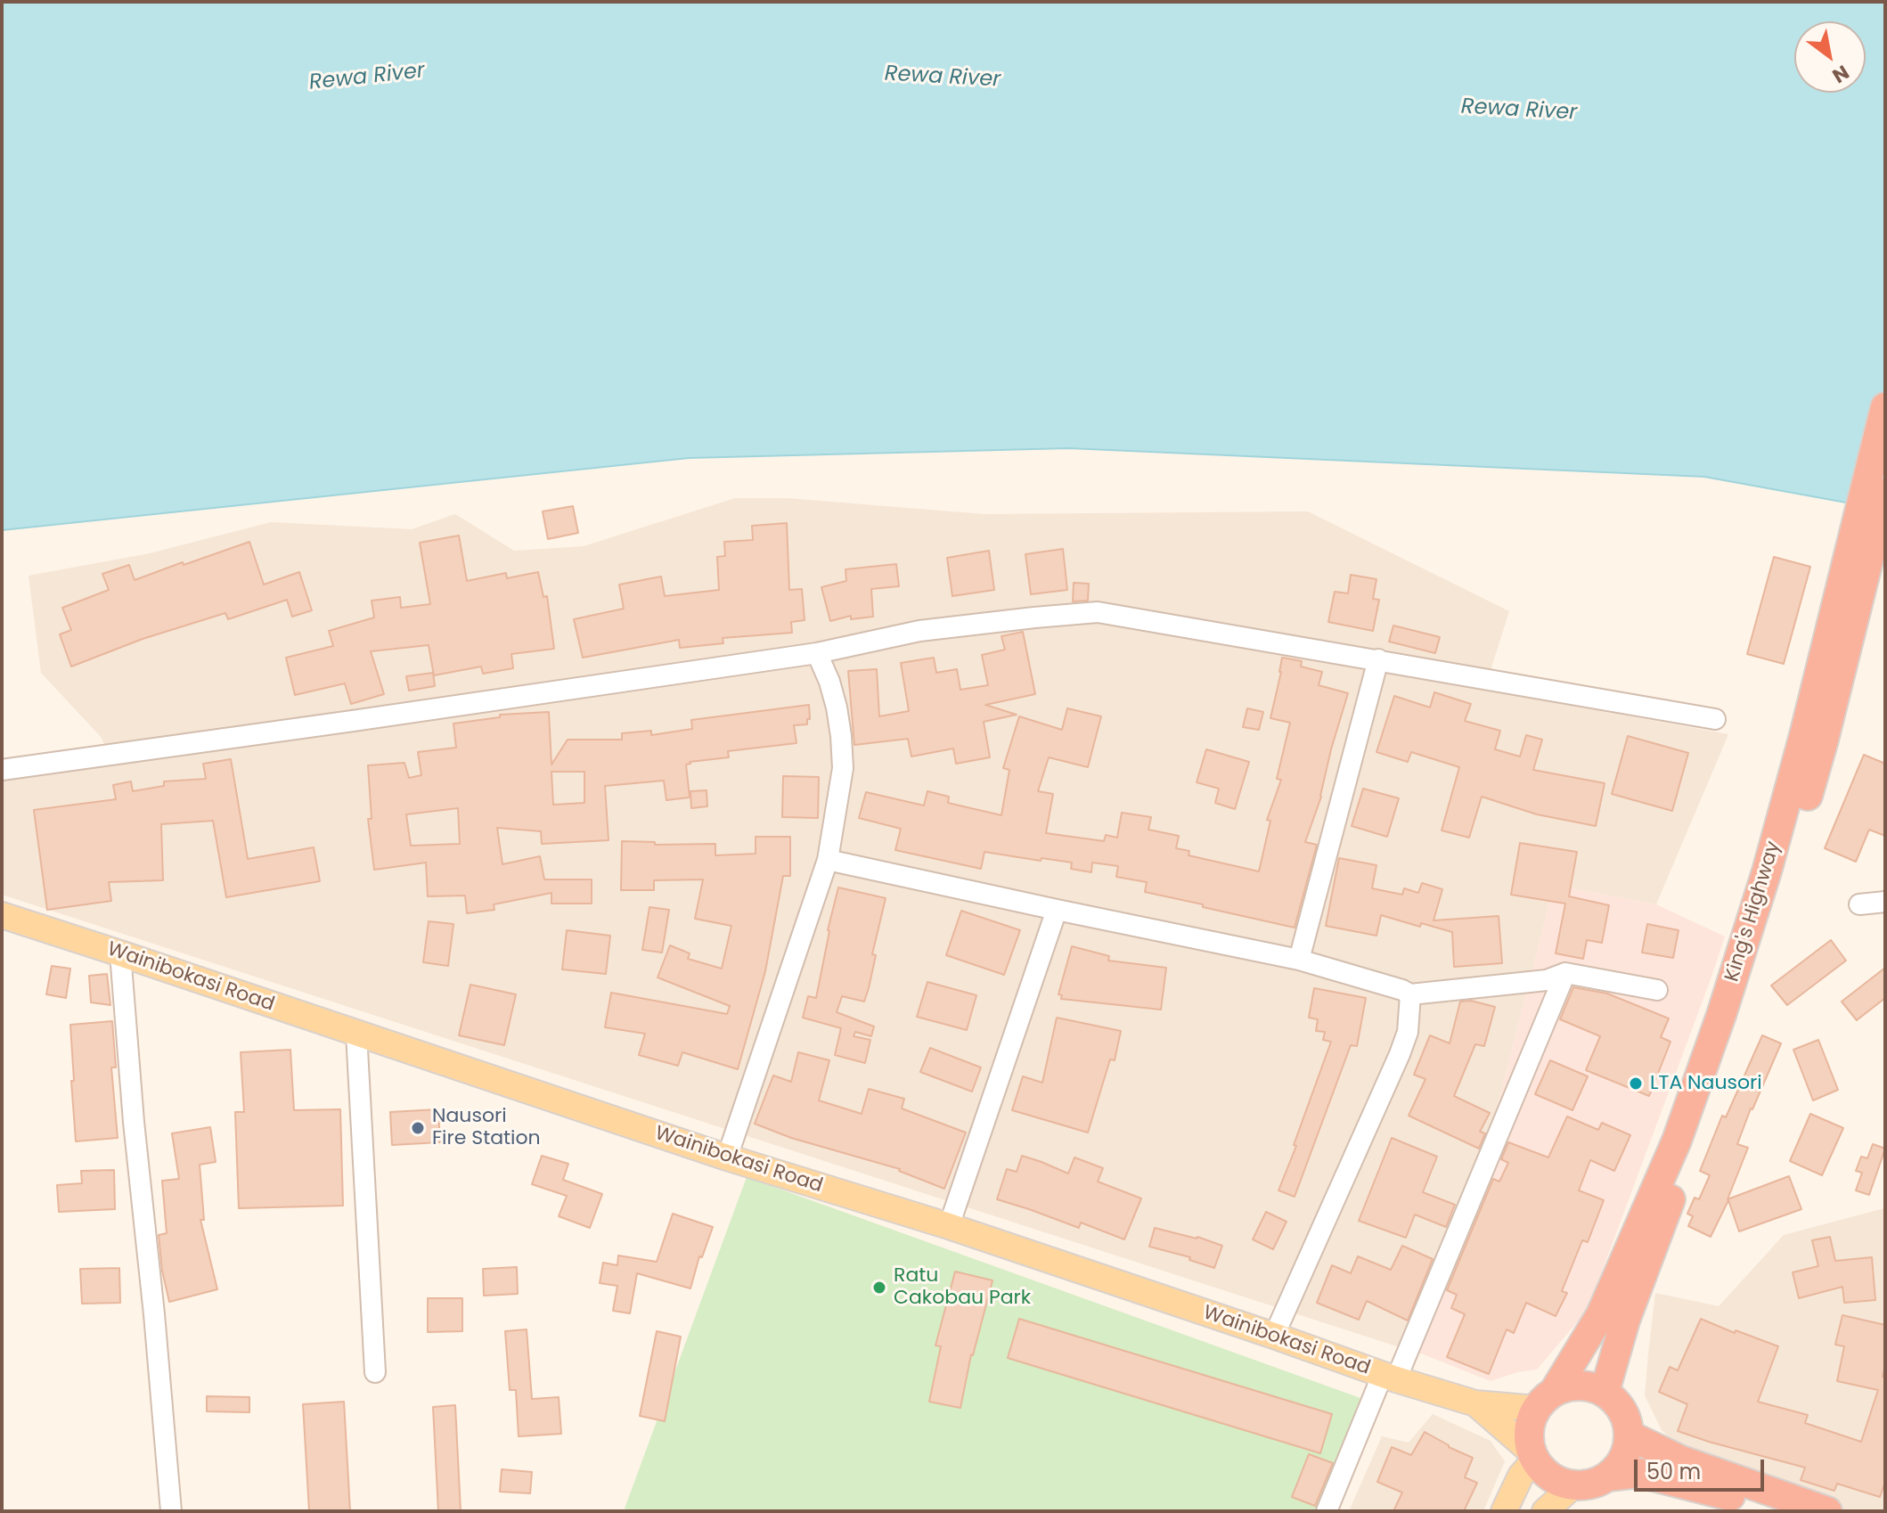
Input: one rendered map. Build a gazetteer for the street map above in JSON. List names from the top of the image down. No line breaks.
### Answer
{"streets":{"highway":["King's Highway"],"main road":["Wainibokasi Road"]},"crossings":[["King's Highway","Wainibokasi Road"]],"water":["Rewa River"],"places":["LTA Nausori","Nausori Fire Station","Ratu Cakobau Park"],"scale_bar":"50 m","north":"bottom right"}
